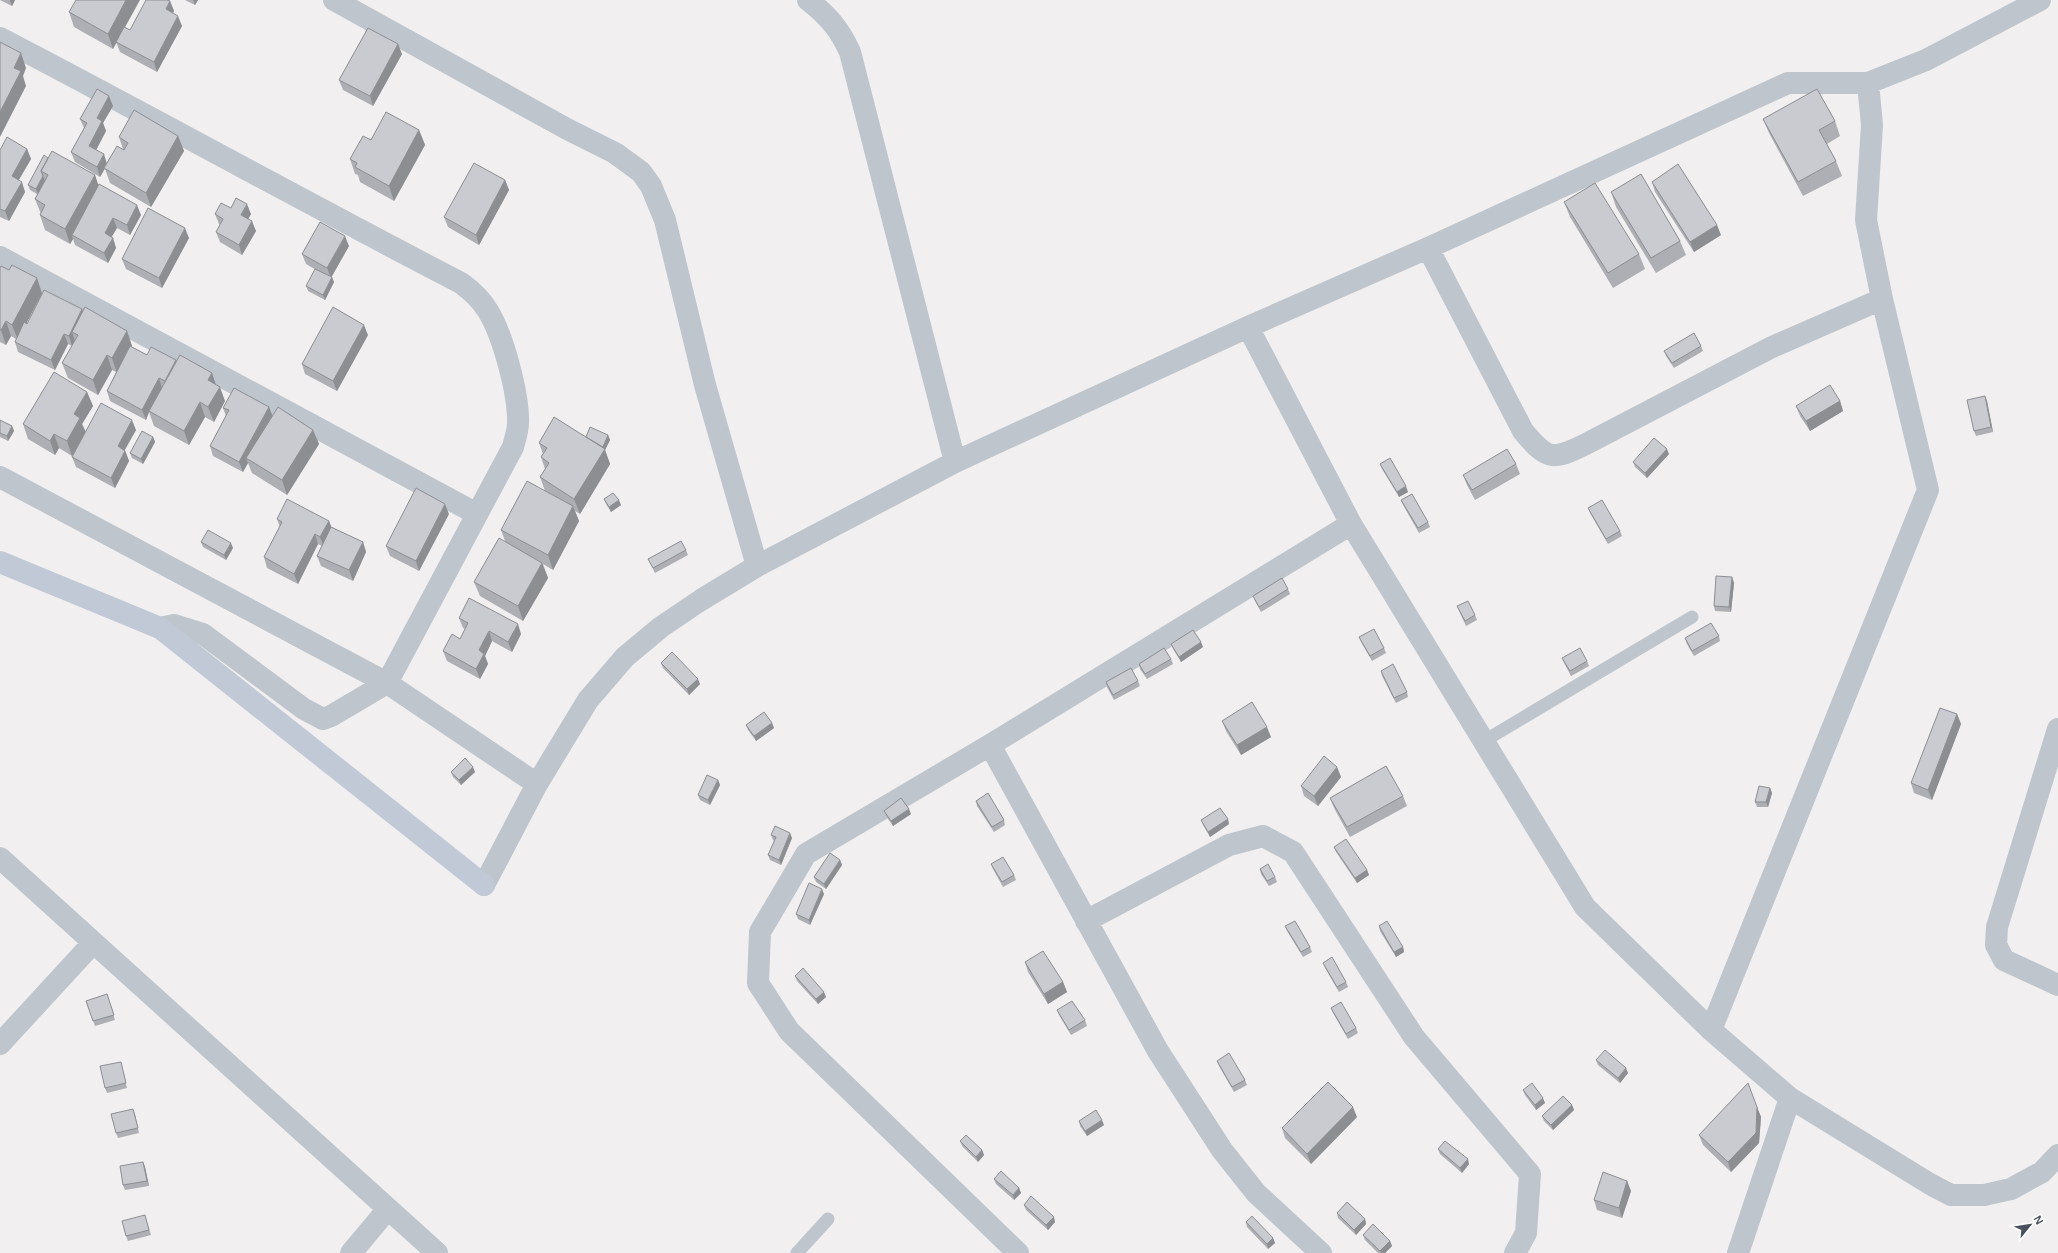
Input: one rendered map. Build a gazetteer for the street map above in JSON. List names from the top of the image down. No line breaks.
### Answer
{"north":"top right"}
